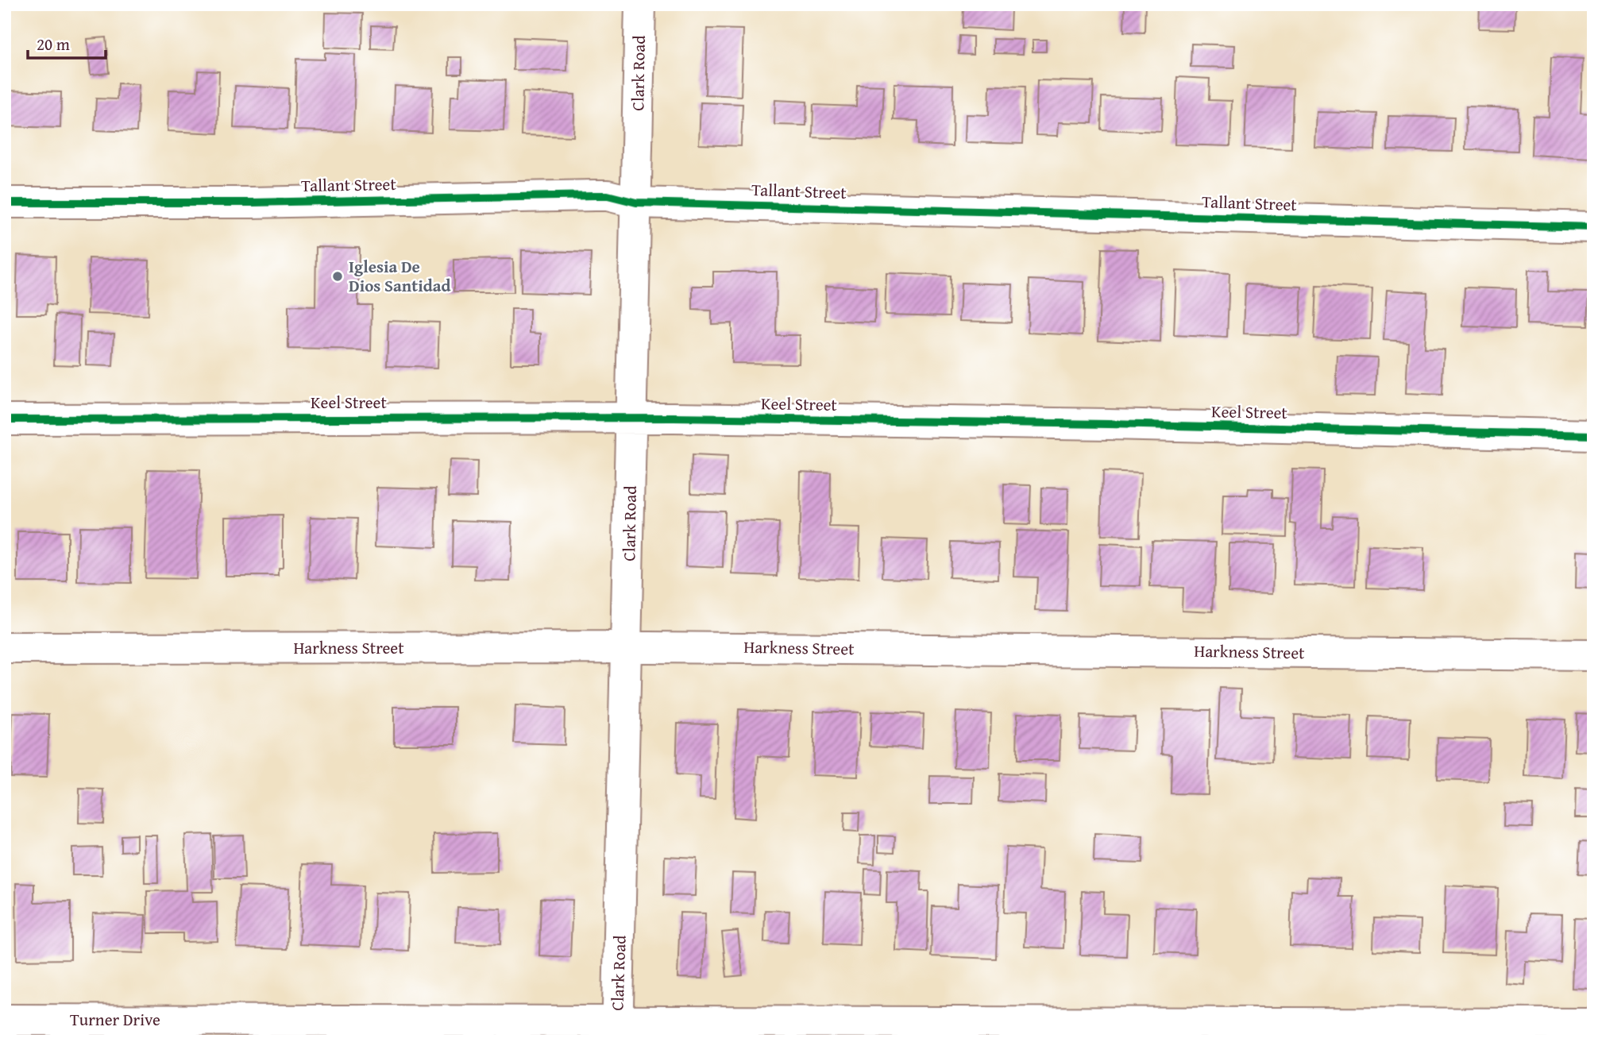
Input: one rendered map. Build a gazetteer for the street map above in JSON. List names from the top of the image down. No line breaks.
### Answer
{"streets":{"street":["Clark Road","Tallant Street","Keel Street","Harkness Street","Turner Drive"]},"crossings":[["Clark Road","Tallant Street"],["Clark Road","Keel Street"],["Clark Road","Harkness Street"],["Clark Road","Turner Drive"]],"places":["Iglesia De Dios Santidad"],"scale_bar":"20 m"}
